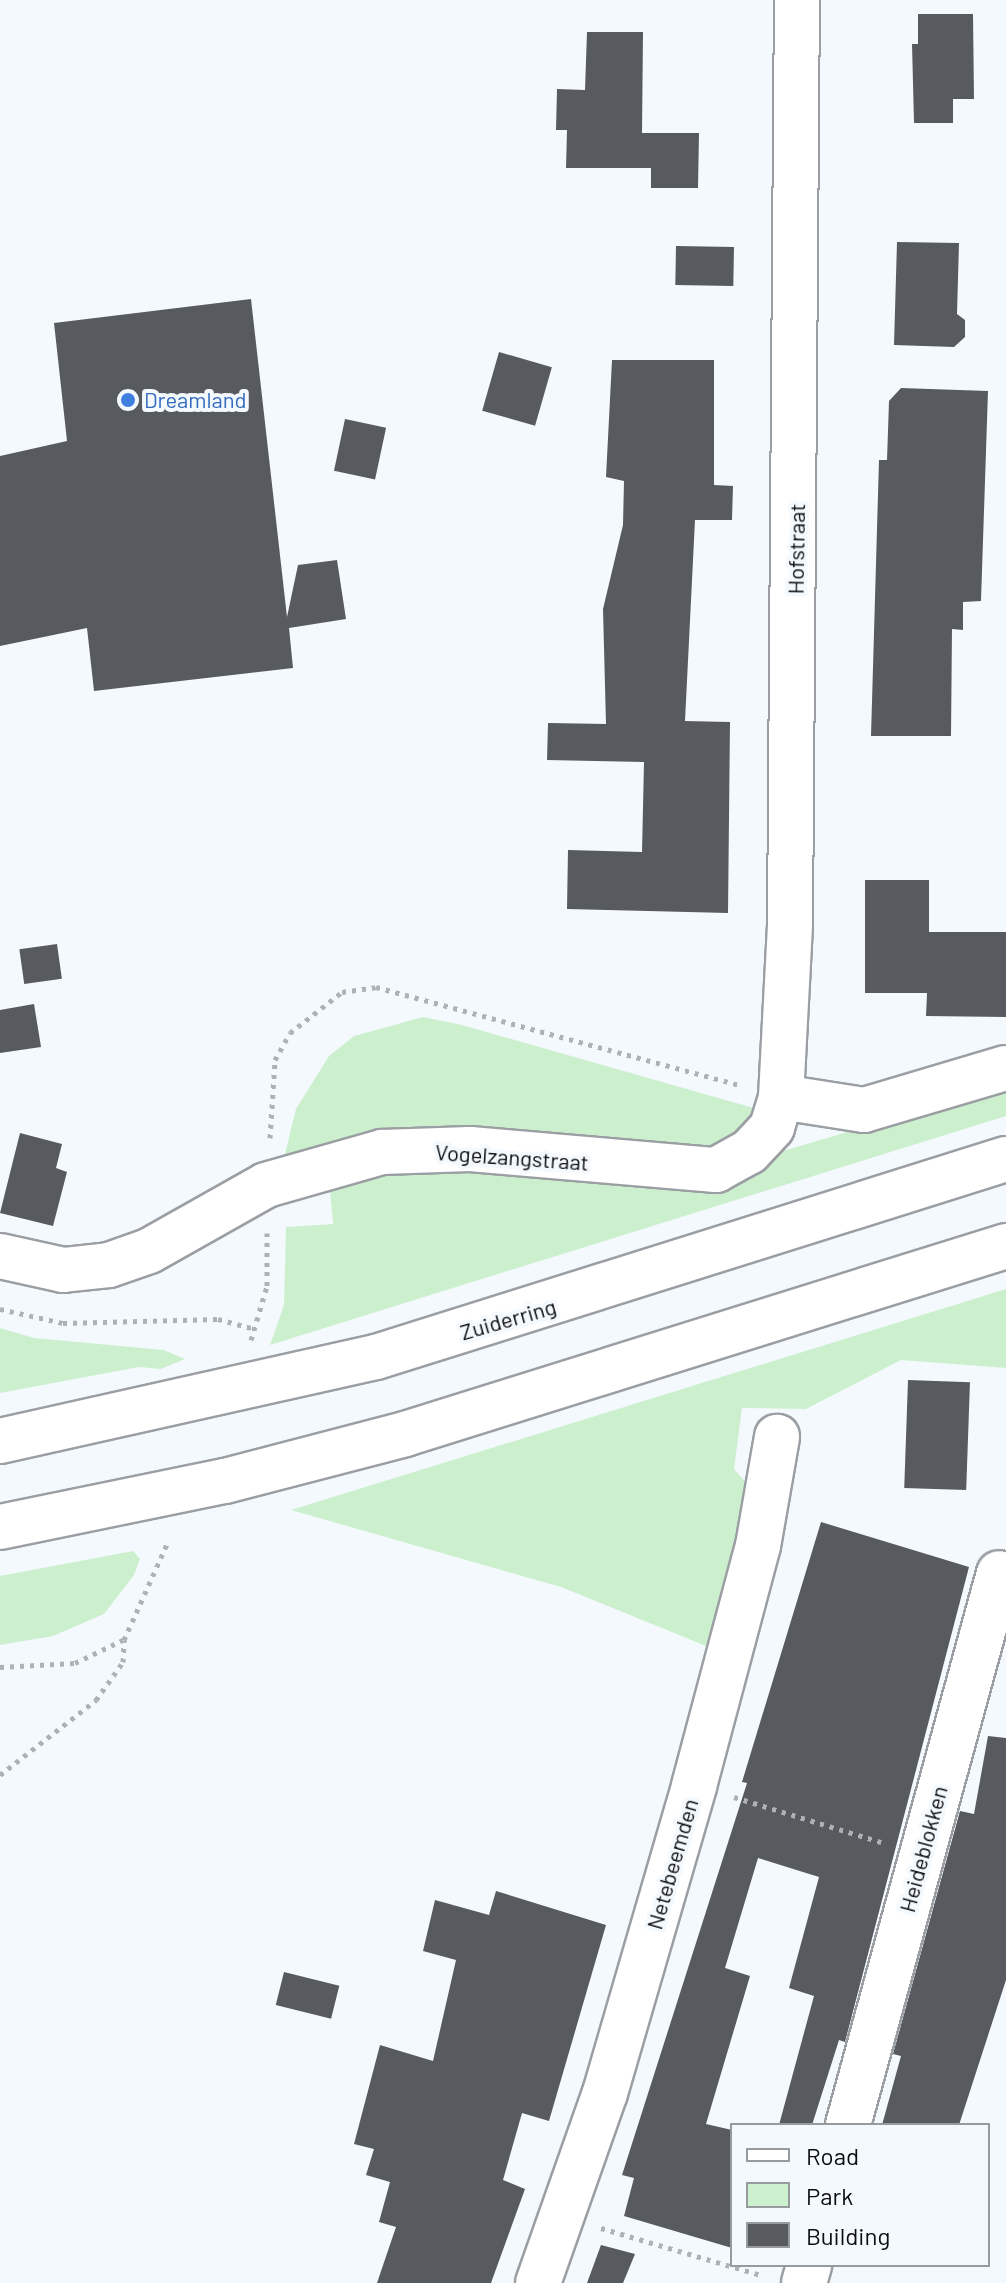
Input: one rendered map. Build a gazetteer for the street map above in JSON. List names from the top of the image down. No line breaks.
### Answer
{"streets":{"main road":["Hofstraat","Vogelzangstraat","Zuiderring","Heideblokken","Netebeemden"]},"crossings":[["Hofstraat","Vogelzangstraat"]],"places":["Dreamland"],"legend":["Road","Park","Building"]}
